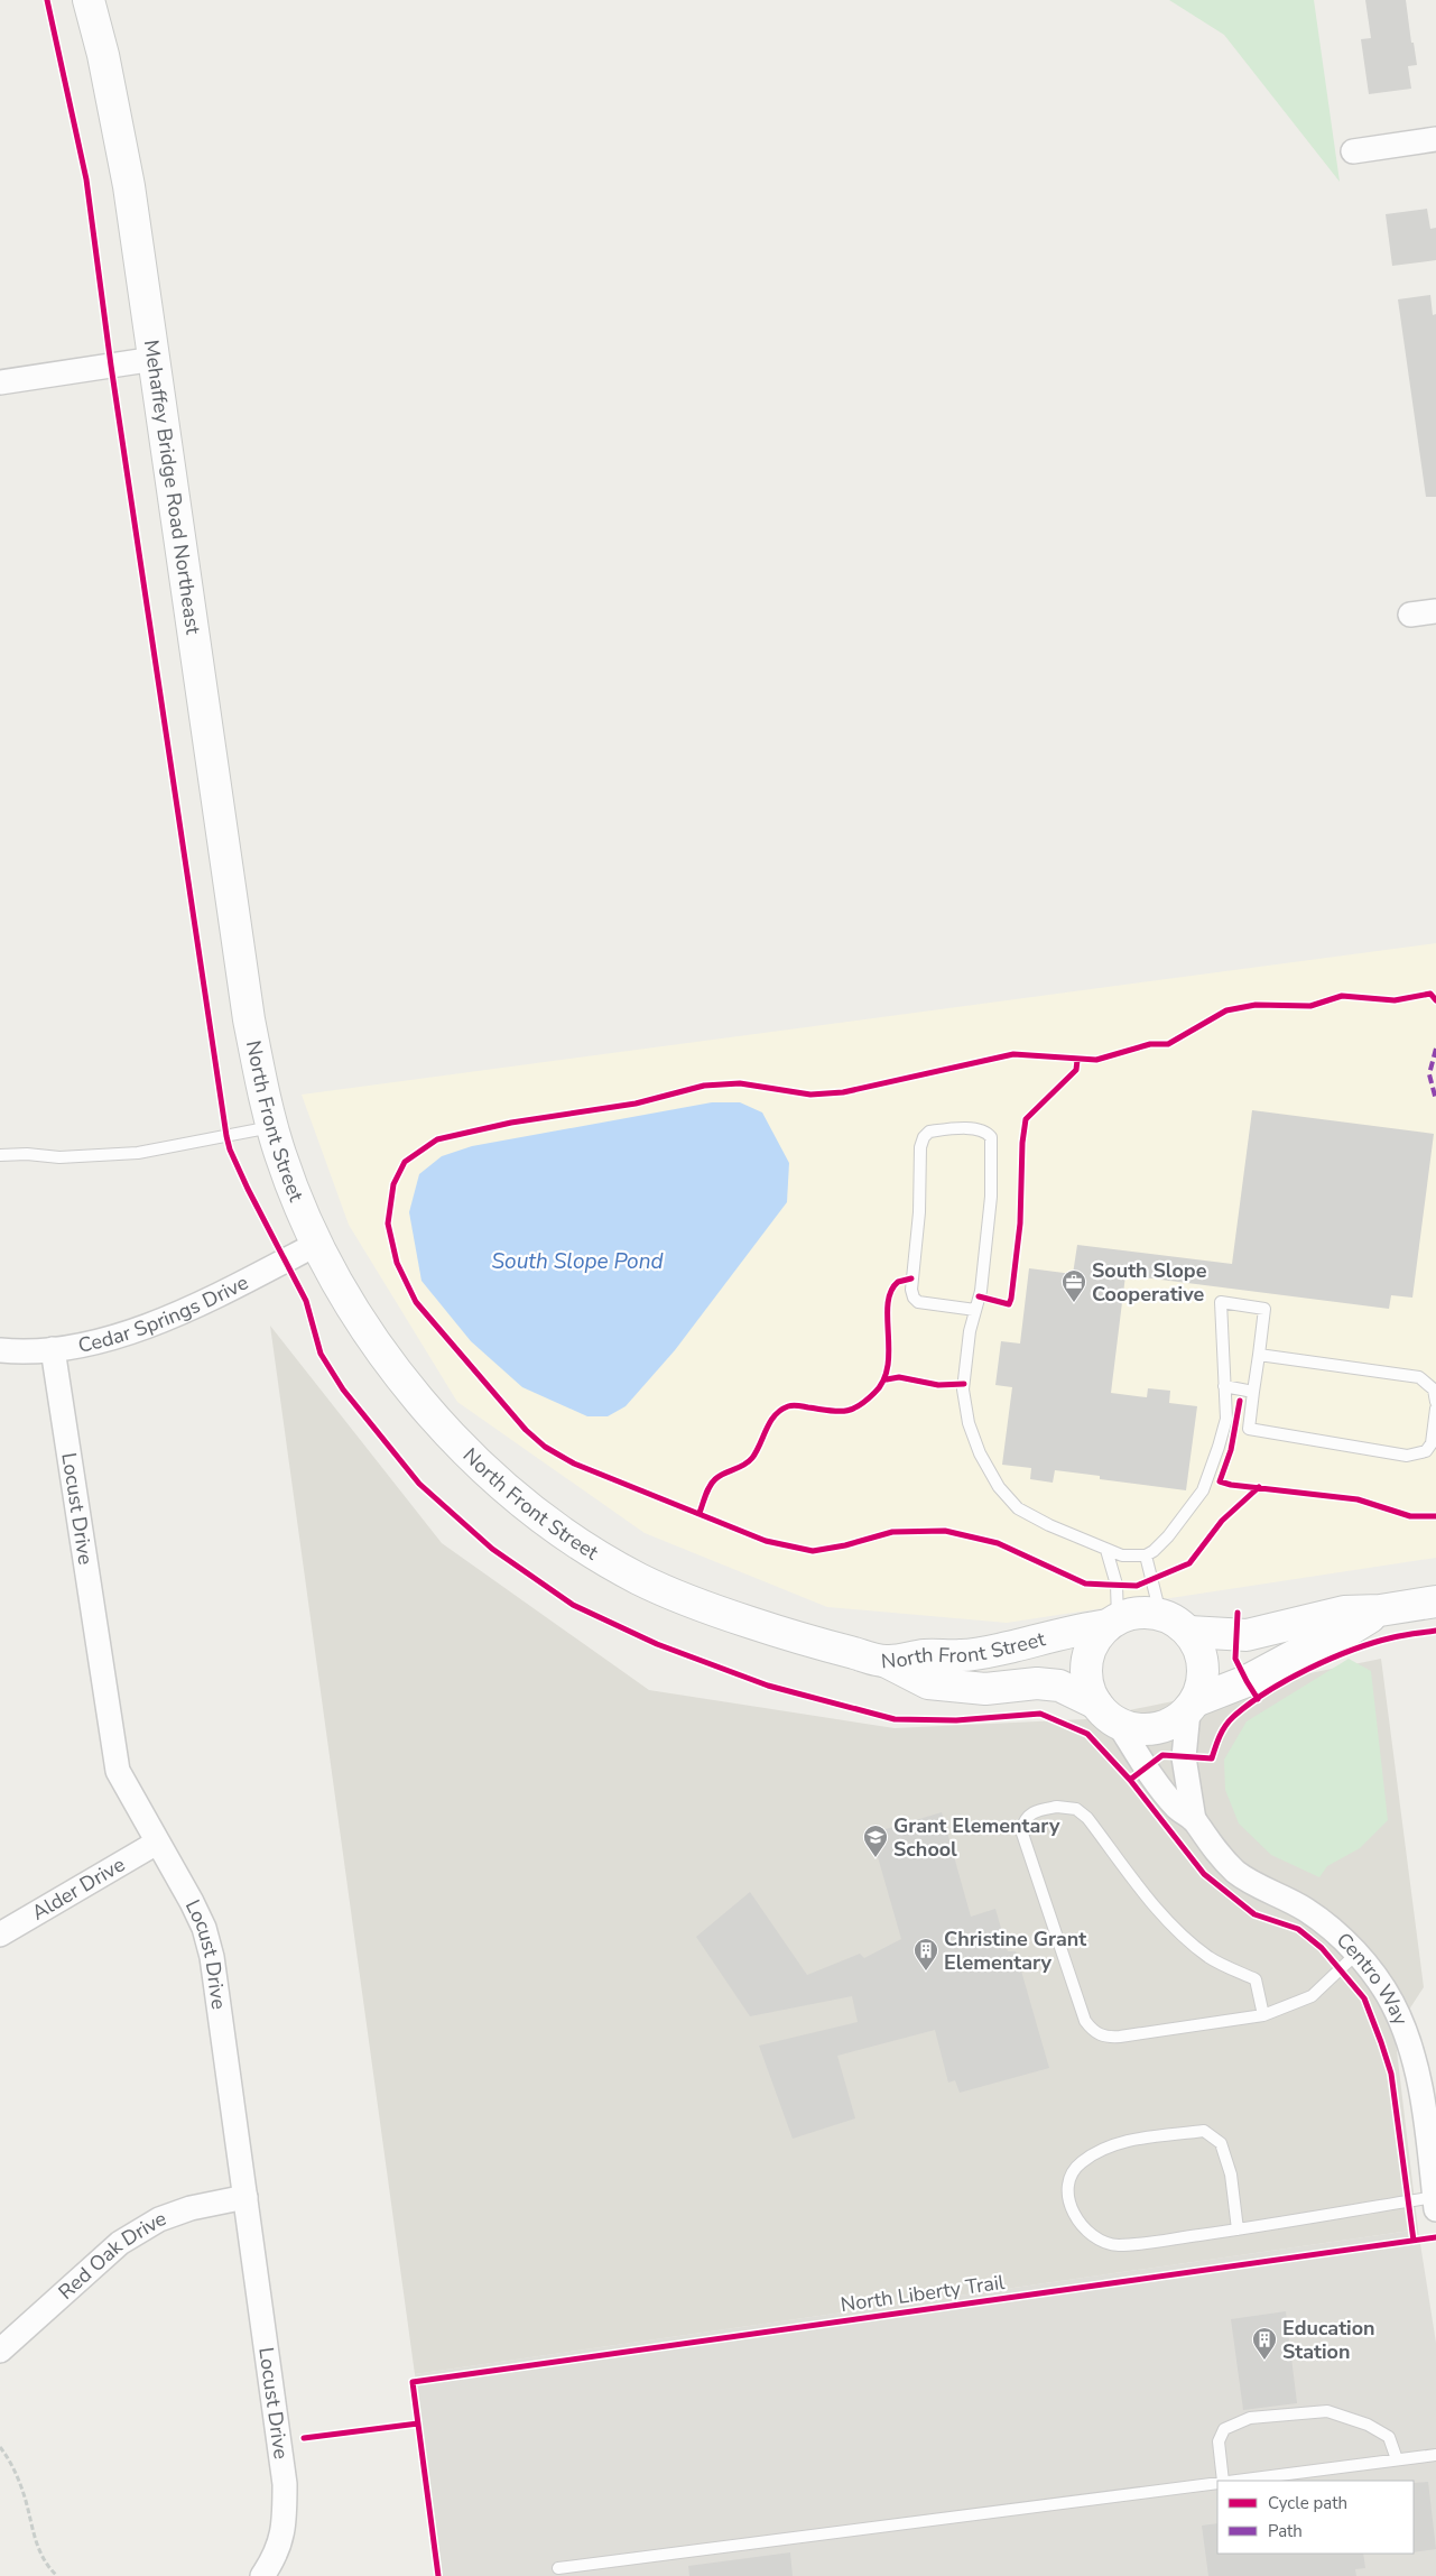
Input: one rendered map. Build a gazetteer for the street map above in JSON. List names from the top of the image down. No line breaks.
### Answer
{"streets":{"main road":["Mehaffey Bridge Road Northeast","North Front Street"],"street":["Cedar Springs Drive","Locust Drive","Alder Drive","Centro Way","Red Oak Drive"],"cycle path":["North Liberty Trail"]},"crossings":[["Mehaffey Bridge Road Northeast","North Front Street"],["North Front Street","Cedar Springs Drive"],["North Front Street","Centro Way"],["Cedar Springs Drive","Locust Drive"],["Locust Drive","Alder Drive"],["Locust Drive","Red Oak Drive"]],"water":["South Slope Pond"],"places":{"office":["South Slope Cooperative"],"school or university":["Grant Elementary School"],"building":["Christine Grant Elementary","Education Station"]},"legend":["Cycle path","Path"]}
